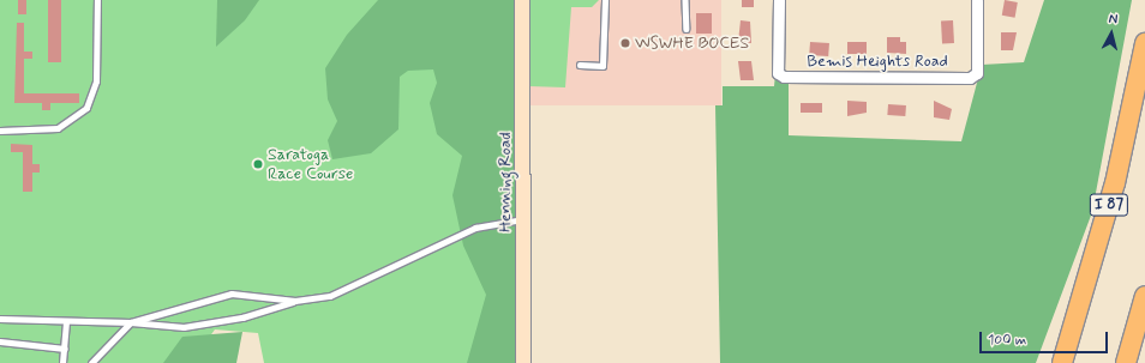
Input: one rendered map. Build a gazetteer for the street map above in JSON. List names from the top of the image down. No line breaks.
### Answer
{"streets":{"highway":["I 87"],"street":["Bemis Heights Road","Henning Road"]},"places":["WSWHE BOCES","Saratoga Race Course"],"scale_bar":"100 m","north":"top"}
